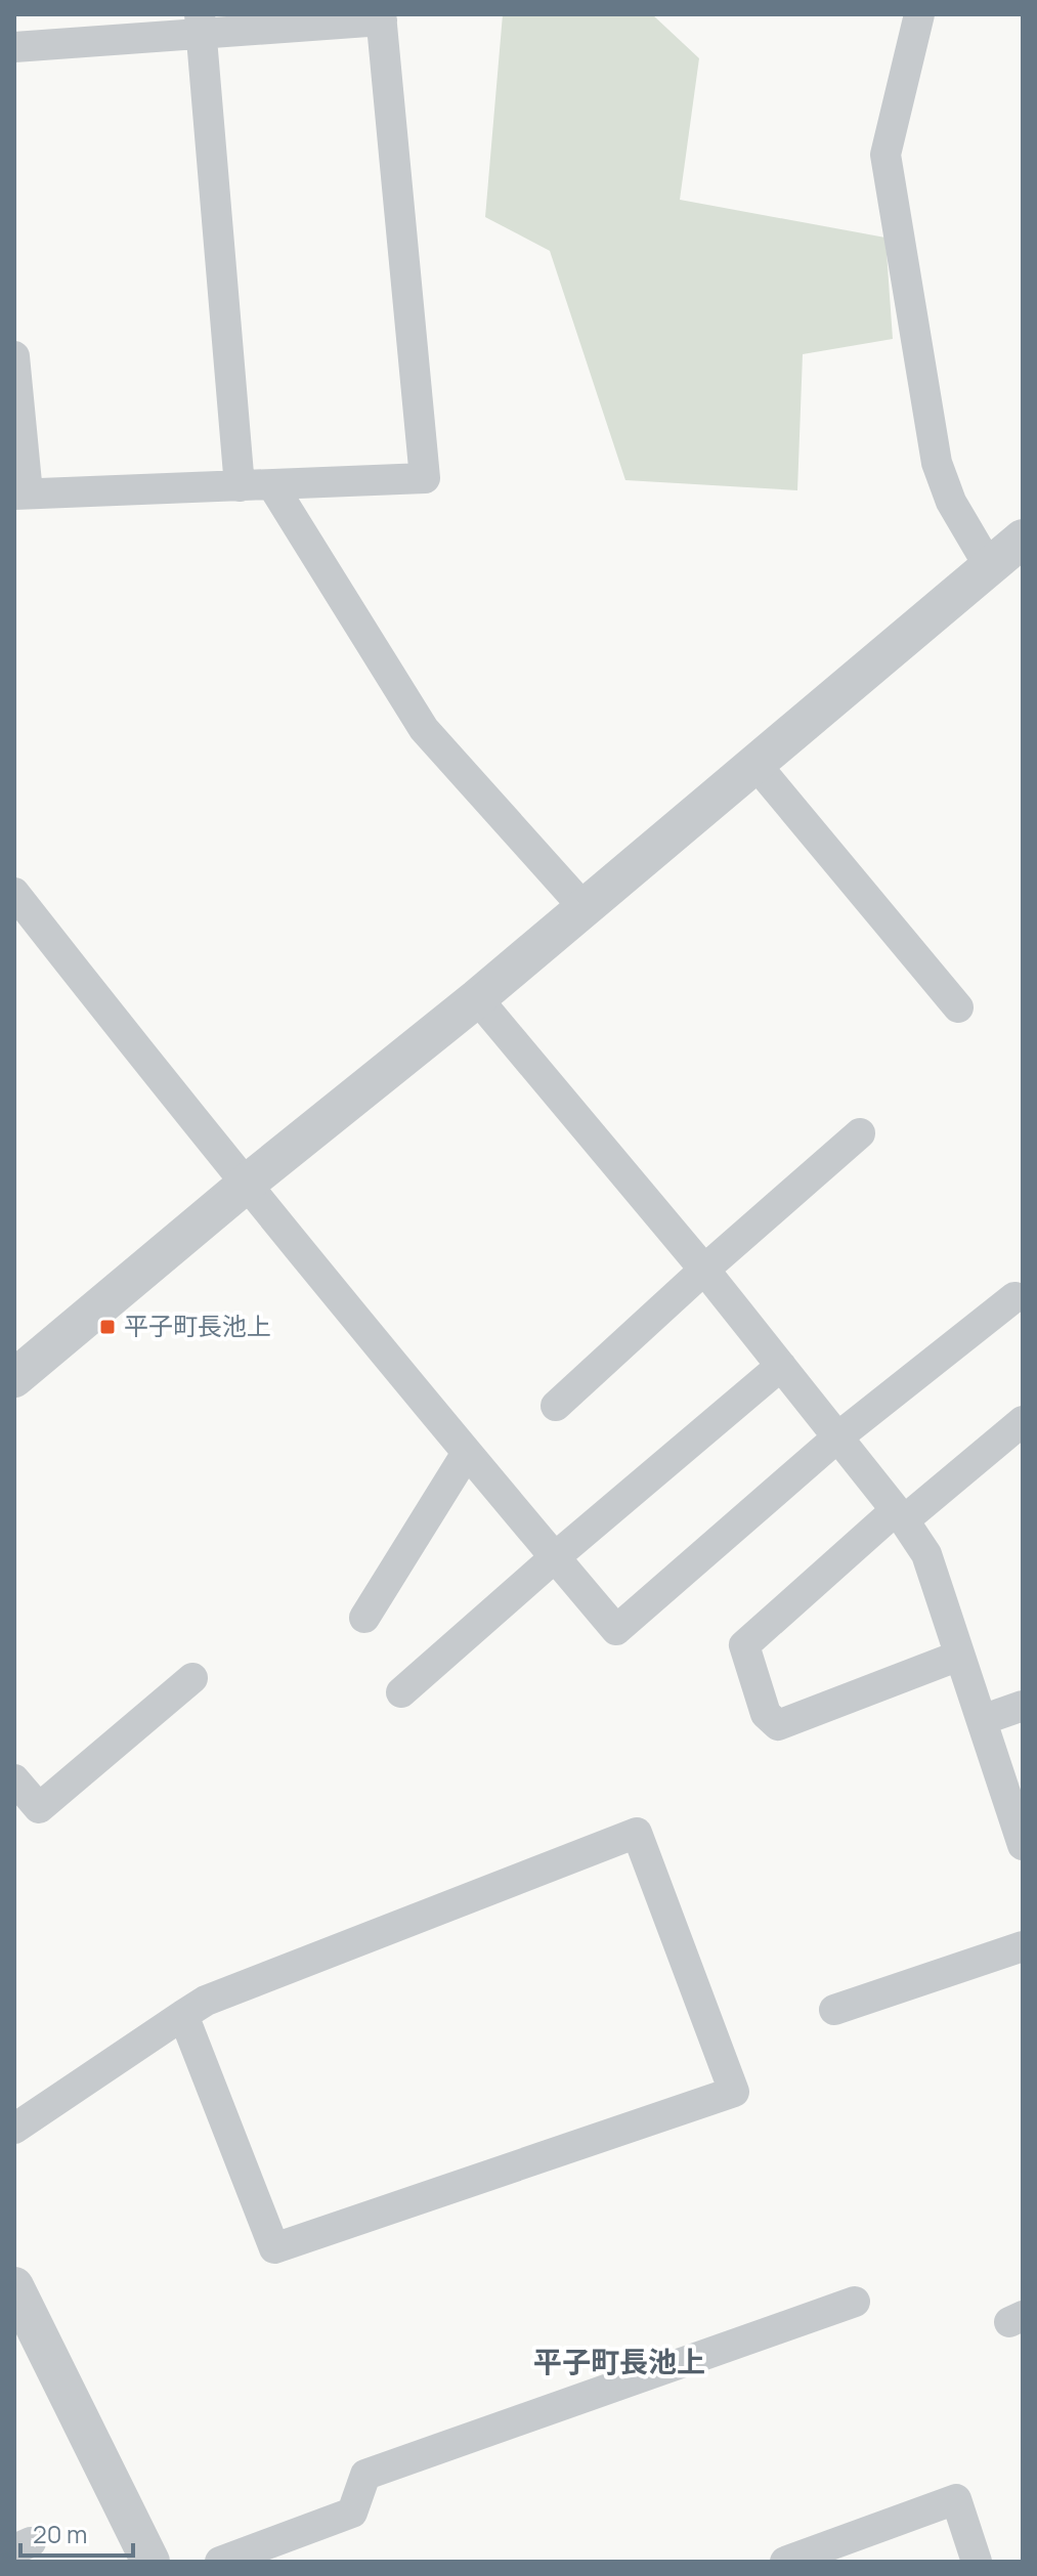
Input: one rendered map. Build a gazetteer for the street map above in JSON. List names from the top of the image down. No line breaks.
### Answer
{"districts":["平子町長池上"],"places":{"transit":["平子町長池上"]},"scale_bar":"20 m"}
